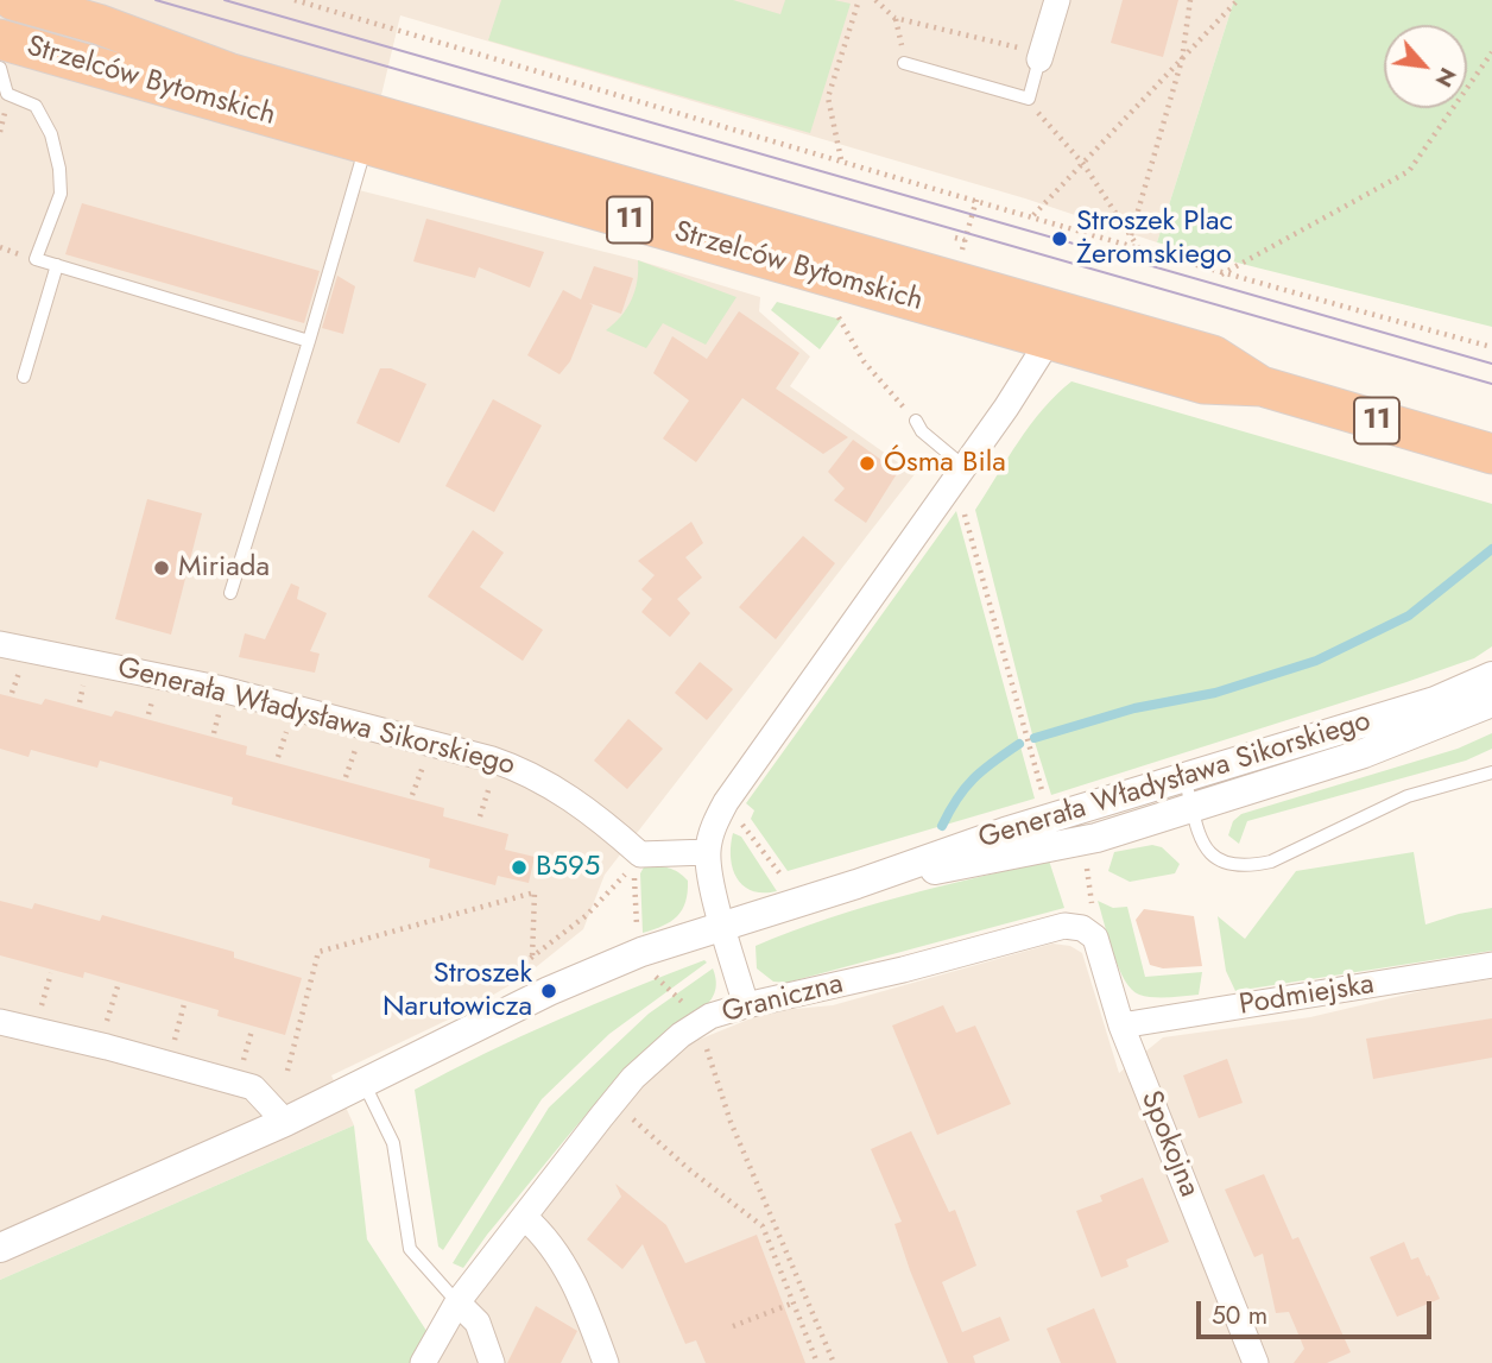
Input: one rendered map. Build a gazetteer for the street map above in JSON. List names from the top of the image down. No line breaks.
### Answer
{"streets":{"highway":["Strzelców Bytomskich","11"],"street":["Generała Władysława Sikorskiego","Podmiejska","Graniczna","Spokojna"]},"crossings":[["Podmiejska","Spokojna"],["Graniczna","Spokojna"]],"places":["Stroszek Plac Żeromskiego","Ósma Bila","Miriada","B595","Stroszek Narutowicza"],"scale_bar":"50 m","north":"bottom right"}
